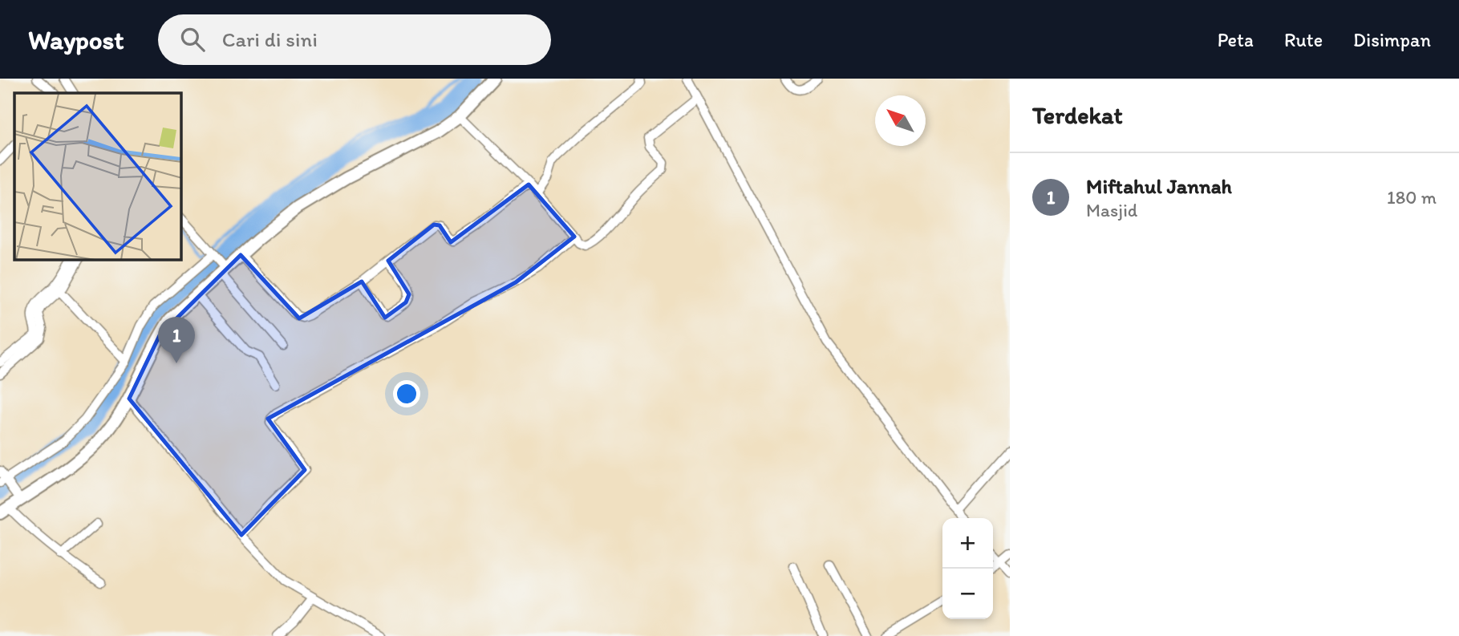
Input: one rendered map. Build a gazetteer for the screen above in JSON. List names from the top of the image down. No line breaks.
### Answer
{"north":"top left","page":{"header":"Waypost","search":"Cari di sini","nav":["Peta","Rute","Disimpan"],"heading":"Terdekat","list":[{"mark":"1","name":"Miftahul Jannah","note":"Masjid","value":"180 m"}],"pins":"1","map_buttons":["+","−"]}}
